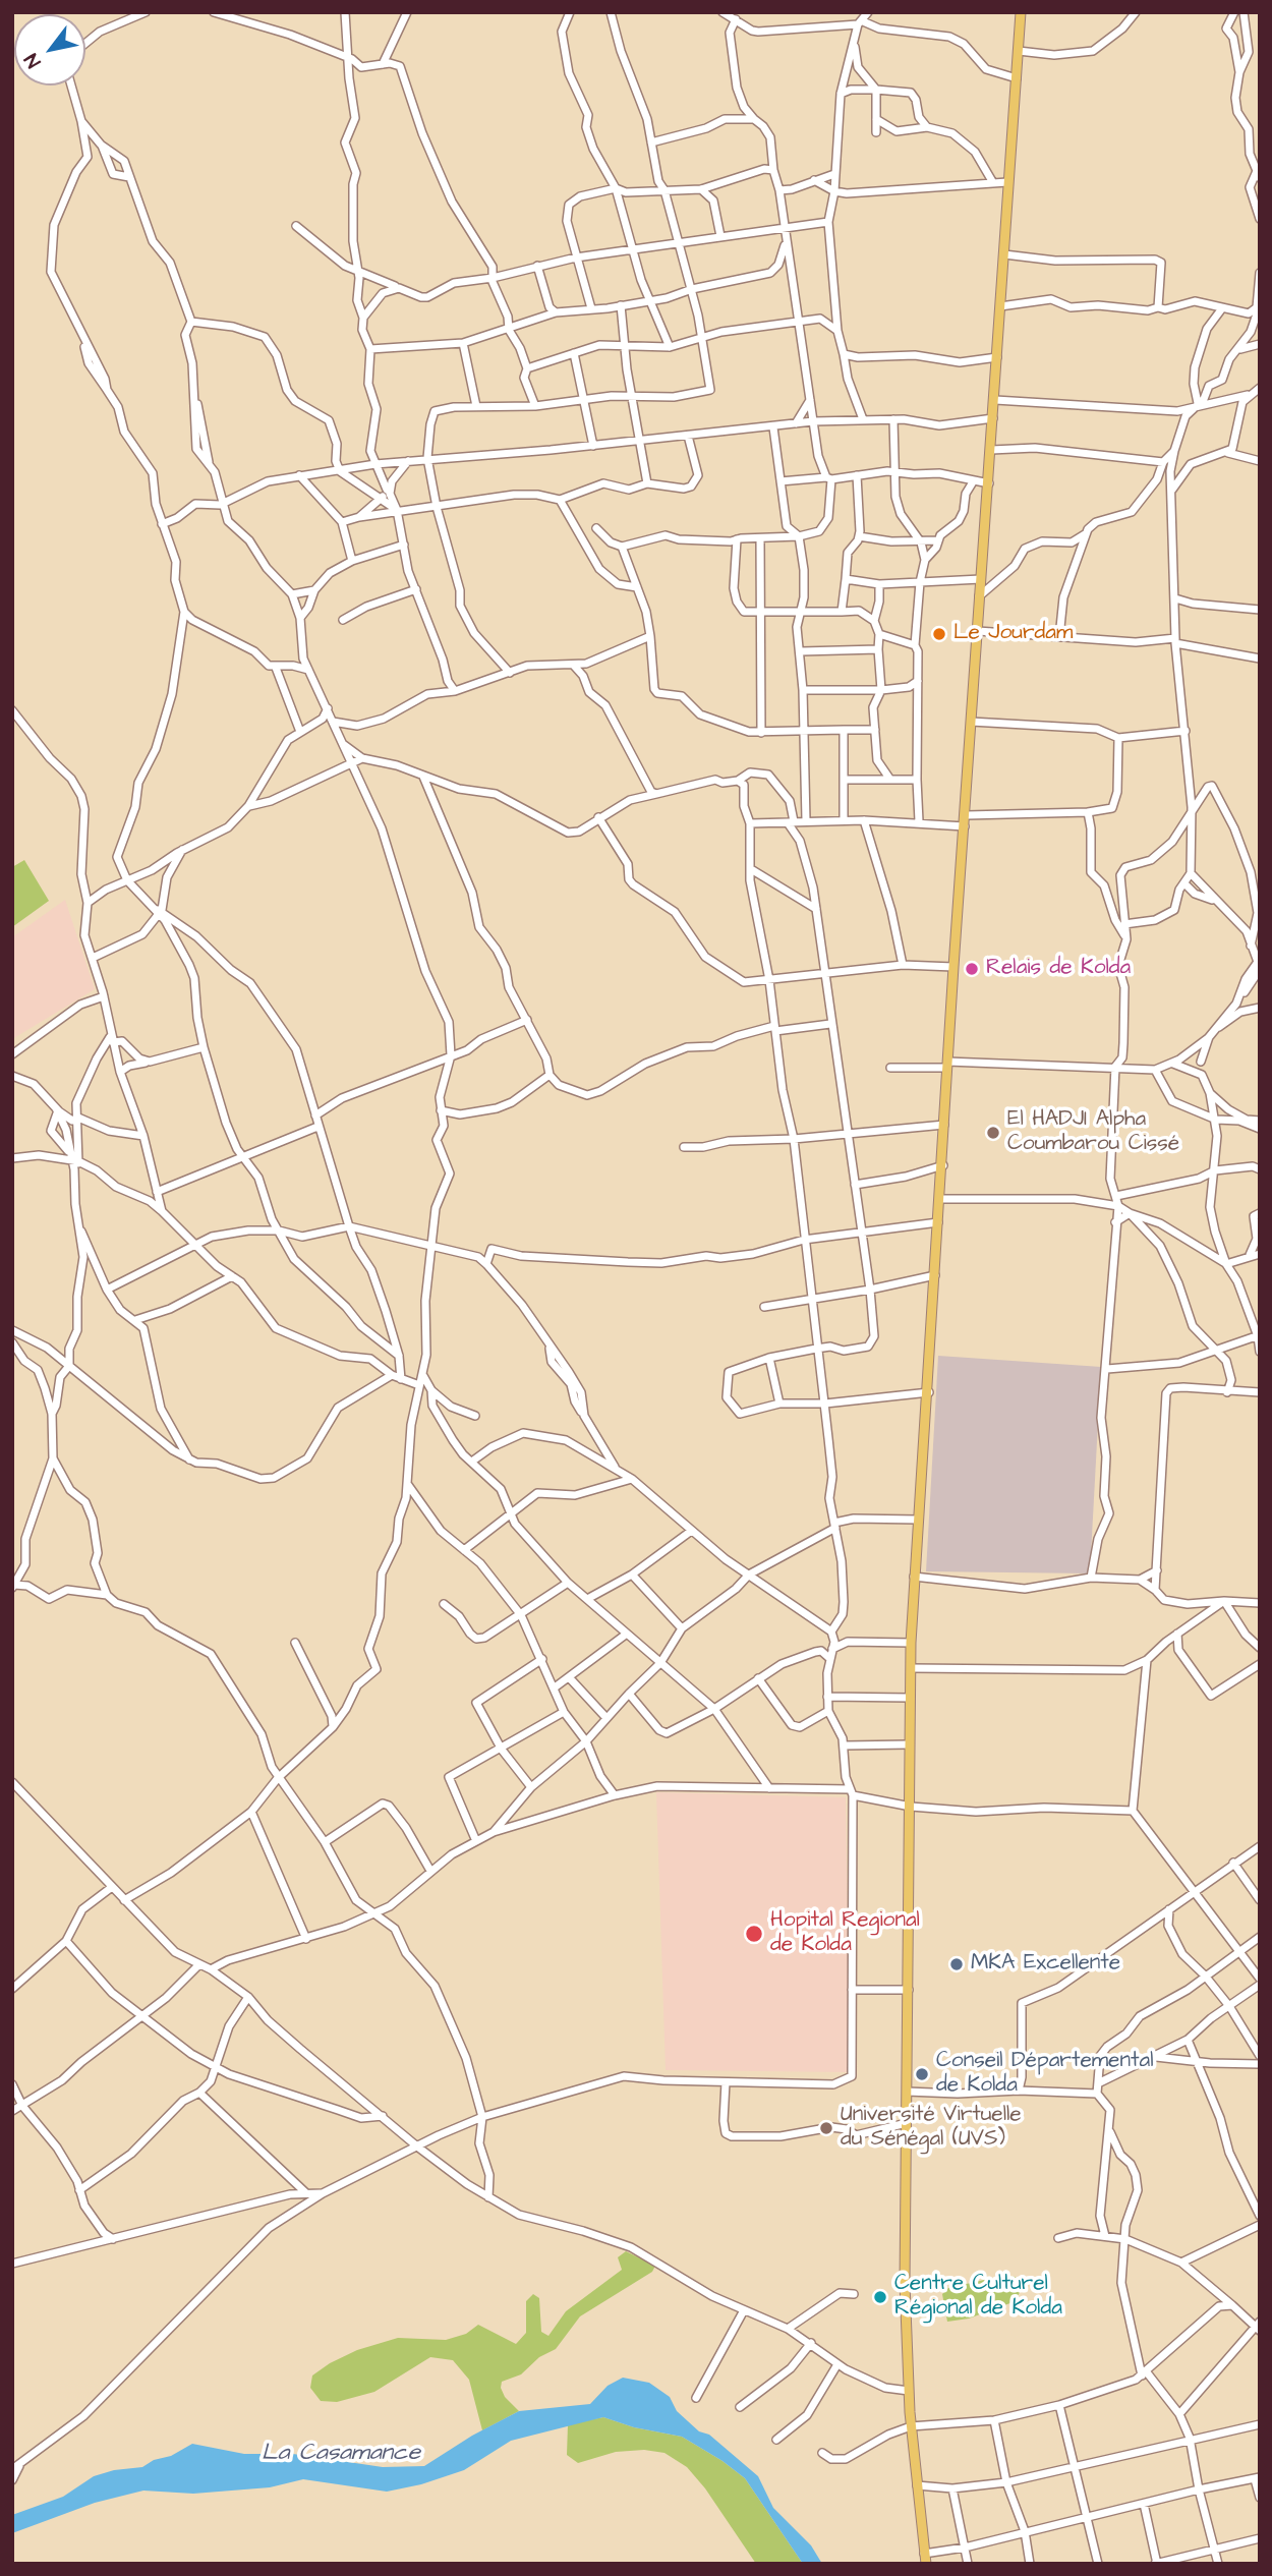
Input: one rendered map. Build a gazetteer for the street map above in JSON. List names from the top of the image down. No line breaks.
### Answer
{"water":["La Casamance"],"places":["Le Jourdam","Relais de Kolda","El HADJI Alpha Coumbarou Cissé","Hopital Regional de Kolda","MKA Excellente","Conseil Départemental de Kolda","Université Virtuelle du Sénégal (UVS)","Centre Culturel Régional de Kolda"],"north":"bottom left"}
